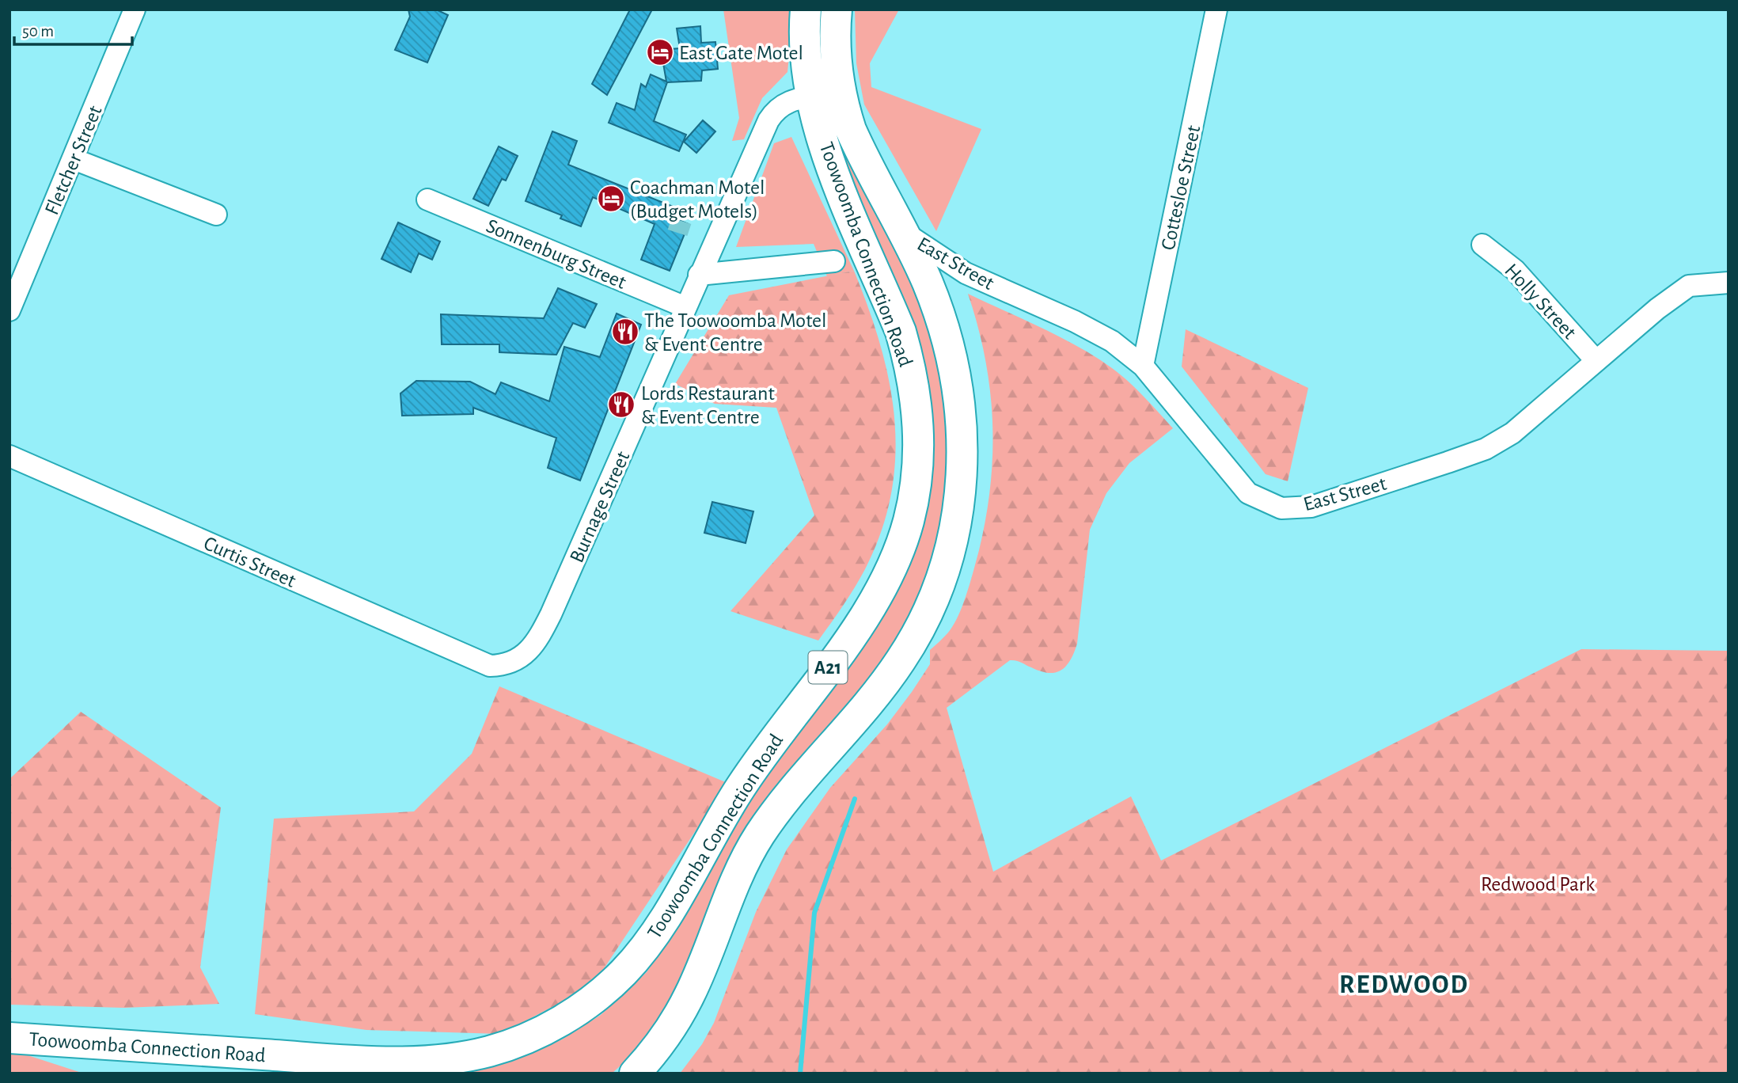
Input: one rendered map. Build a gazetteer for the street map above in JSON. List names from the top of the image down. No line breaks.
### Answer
{"streets":{"highway":["Toowoomba Connection Road","A21"],"street":["Fletcher Street","Cottesloe Street","Sonnenburg Street","East Street","Holly Street","Burnage Street","Curtis Street"]},"crossings":[["Cottesloe Street","East Street"],["Sonnenburg Street","Burnage Street"],["Toowoomba Connection Road","East Street"],["Toowoomba Connection Road","Burnage Street"],["East Street","Holly Street"],["Burnage Street","Curtis Street"]],"districts":["REDWOOD"],"parks":["Redwood Park"],"places":{"hotel":["East Gate Motel","Coachman Motel (Budget Motels)"],"restaurant":["The Toowoomba Motel & Event Centre","Lords Restaurant & Event Centre"]},"scale_bar":"50 m"}
